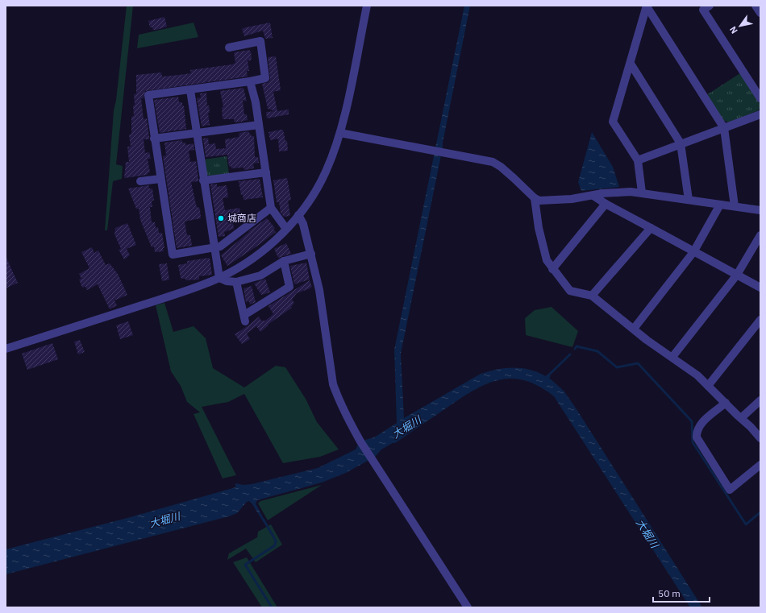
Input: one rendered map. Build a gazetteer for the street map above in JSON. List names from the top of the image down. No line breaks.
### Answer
{"water":["大堀川"],"places":["城商店"],"scale_bar":"50 m","north":"bottom left"}
